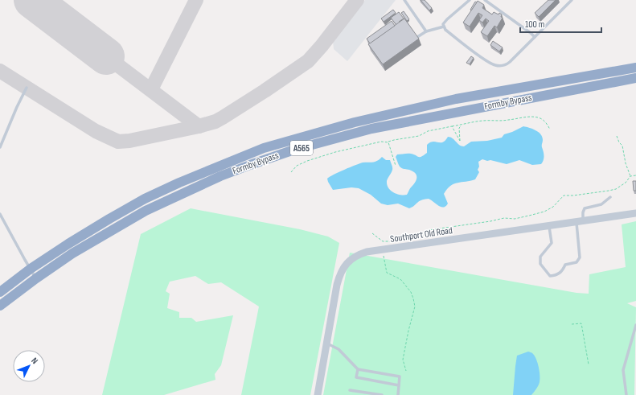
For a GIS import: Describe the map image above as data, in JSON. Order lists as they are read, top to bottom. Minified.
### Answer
{"streets":{"highway":["Formby Bypass","A565"],"street":["Southport Old Road"]},"scale_bar":"100 m","north":"top right"}
